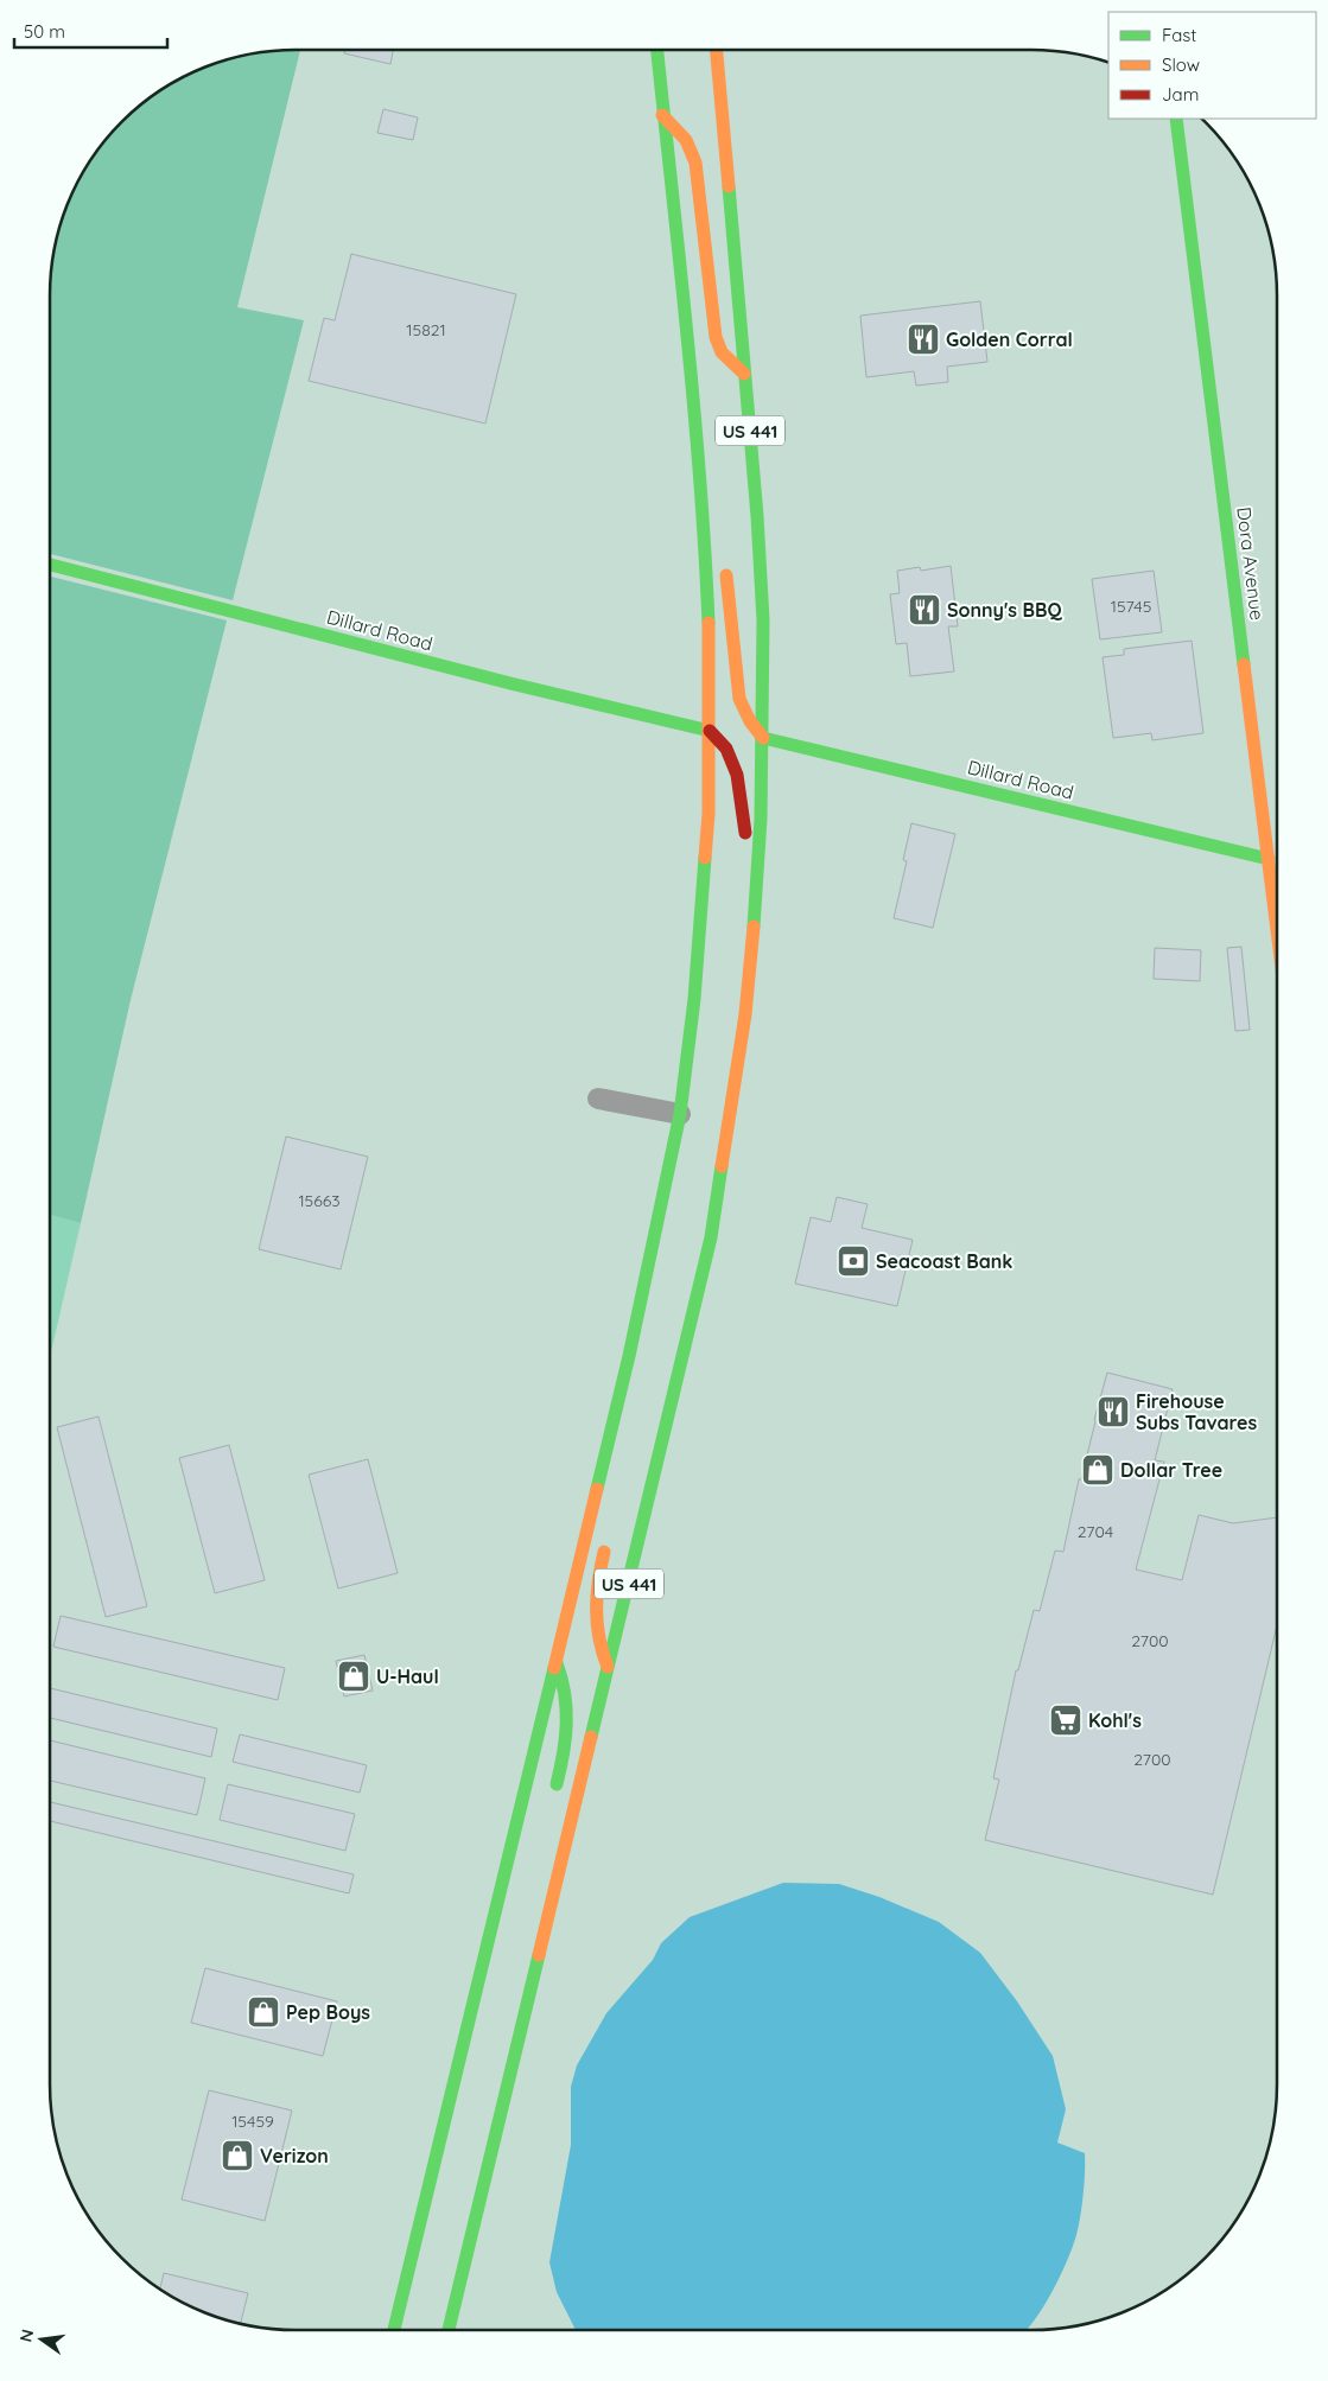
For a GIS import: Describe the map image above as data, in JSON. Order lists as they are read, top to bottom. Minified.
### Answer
{"streets":{"main road":["US 441","Dora Avenue","Dillard Road"]},"crossings":[["US 441","Dillard Road"],["Dora Avenue","Dillard Road"]],"places":{"restaurant":["Golden Corral","Sonny's BBQ","Firehouse Subs Tavares"],"bank":["Seacoast Bank"],"shop":["Dollar Tree","U-Haul","Pep Boys","Verizon"],"supermarket":["Kohl's"]},"house_numbers":["15821","15745","15663","2704","2700","2700","15459"],"legend":["Fast","Slow","Jam"],"scale_bar":"50 m","north":"left"}
